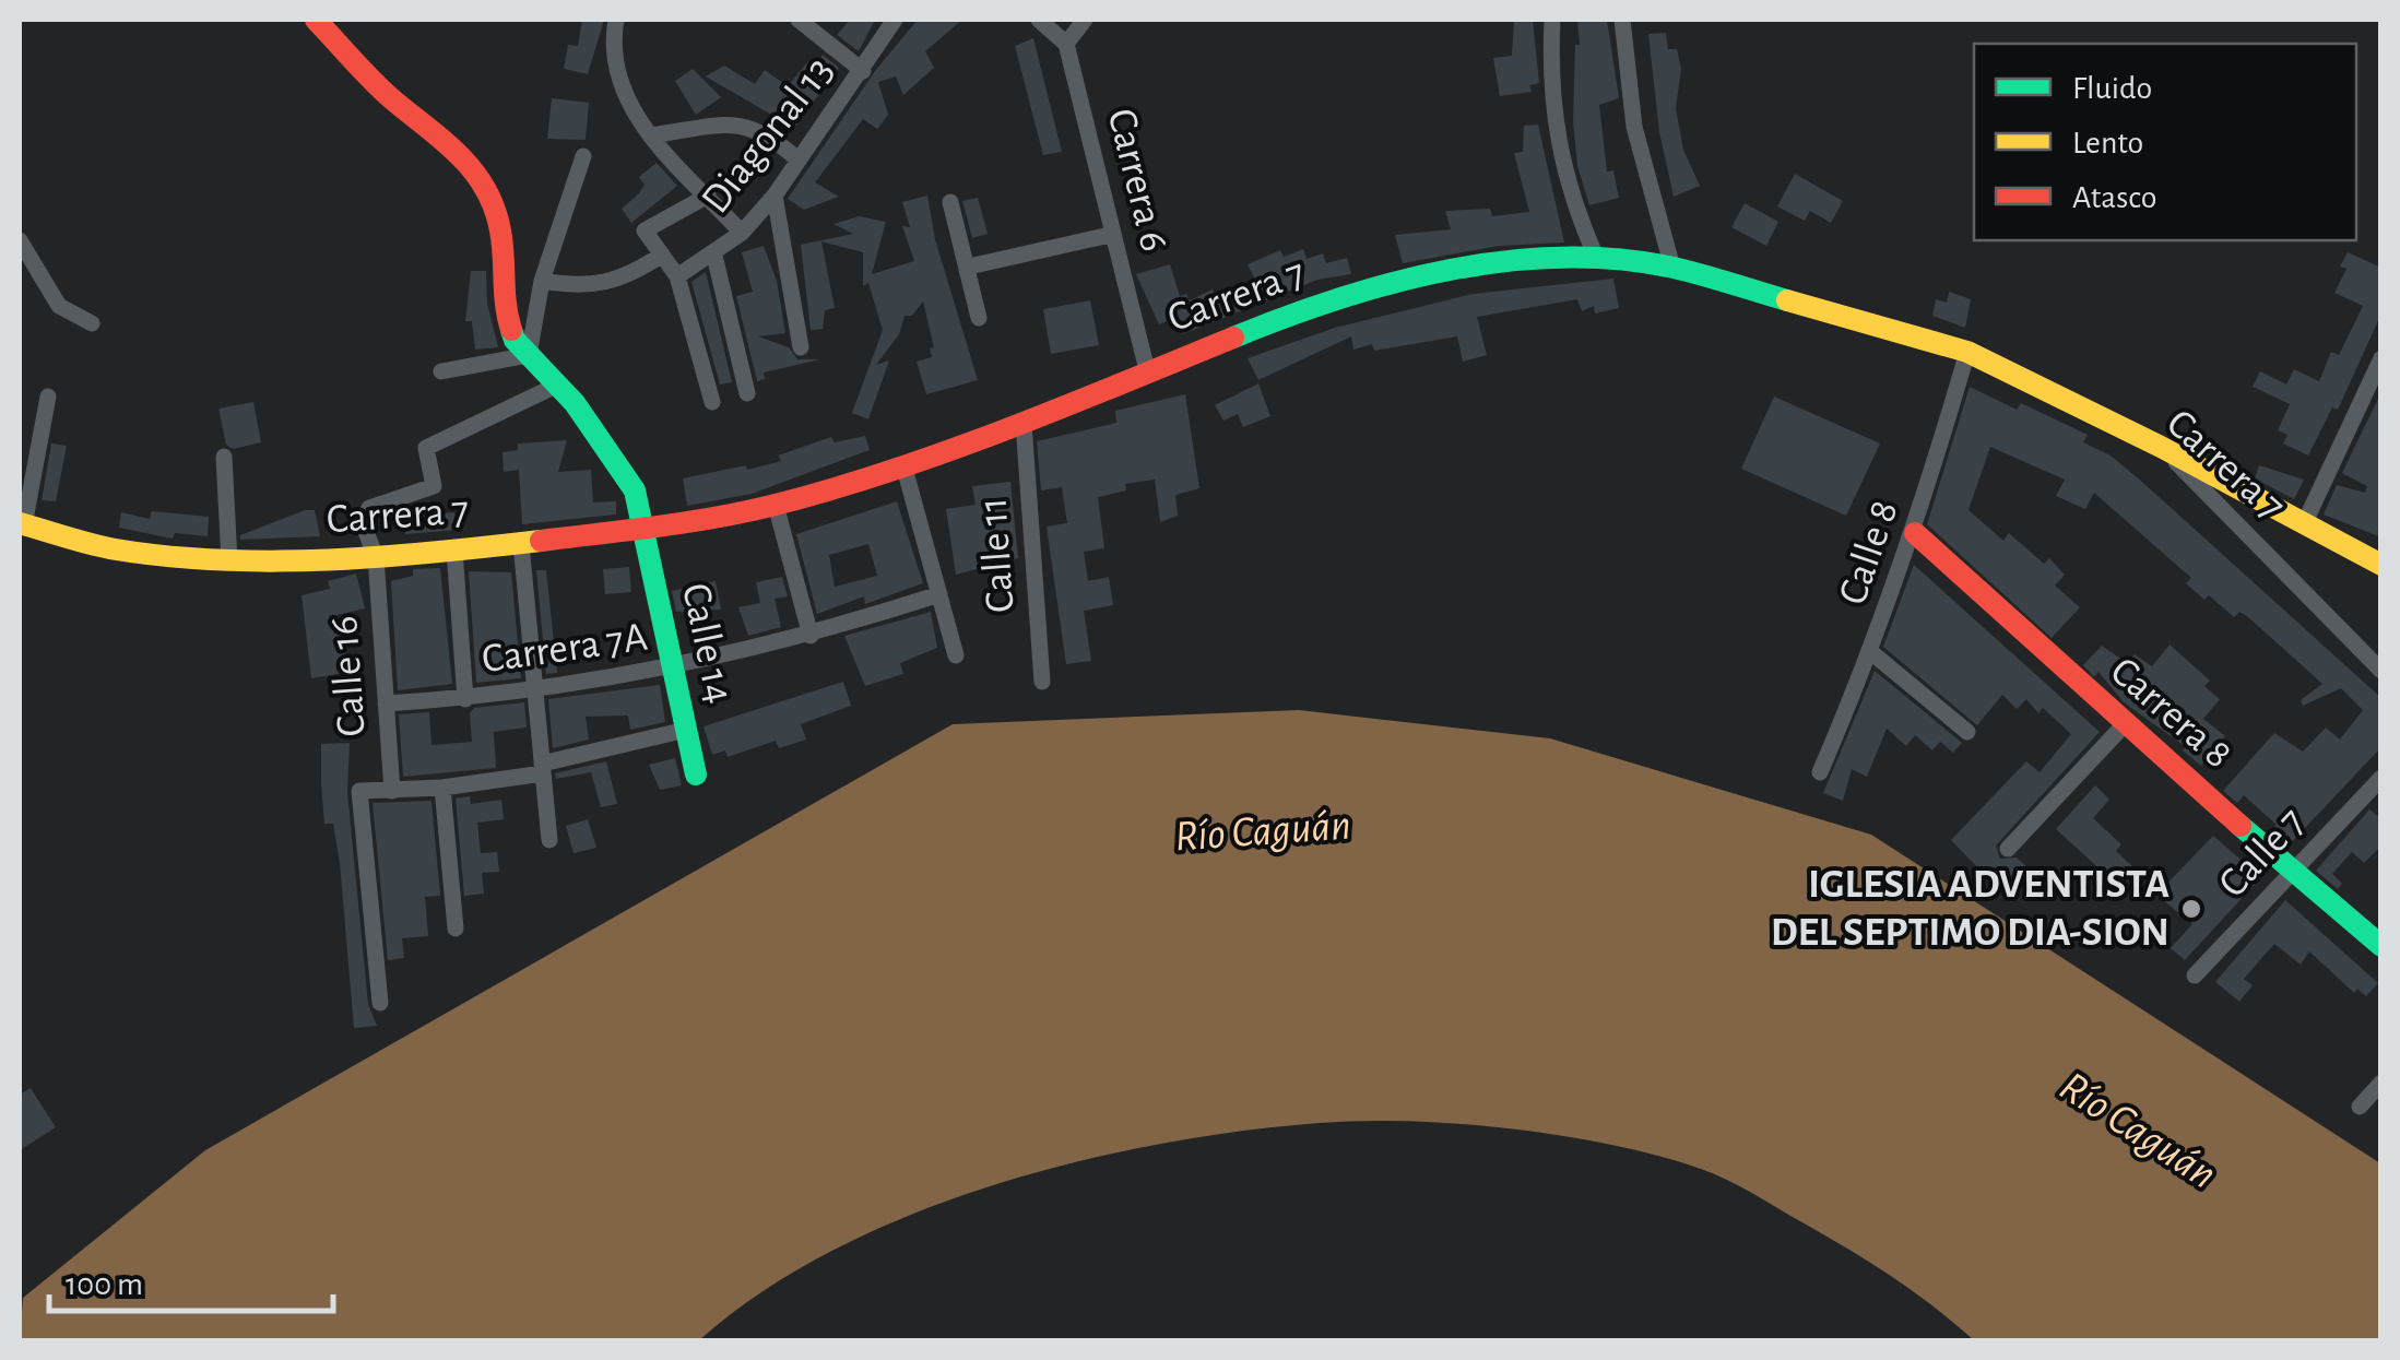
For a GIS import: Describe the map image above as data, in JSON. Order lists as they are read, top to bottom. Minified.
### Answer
{"streets":{"main road":["Carrera 7","Calle 14","Carrera 8"],"street":["Diagonal 13","Carrera 6","Calle 8","Calle 11","Carrera 7A","Calle 16","Calle 7"]},"crossings":[["Carrera 6","Carrera 7"],["Carrera 7","Calle 8"],["Carrera 7","Calle 11"],["Carrera 7","Calle 14"],["Carrera 7","Calle 16"],["Calle 8","Carrera 8"],["Calle 14","Carrera 7A"],["Calle 14","Calle 16"],["Carrera 7A","Calle 16"],["Carrera 8","Calle 7"]],"water":["Río Caguán"],"places":["IGLESIA ADVENTISTA DEL SEPTIMO DIA-SION"],"legend":["Fluido","Lento","Atasco"],"scale_bar":"100 m"}
